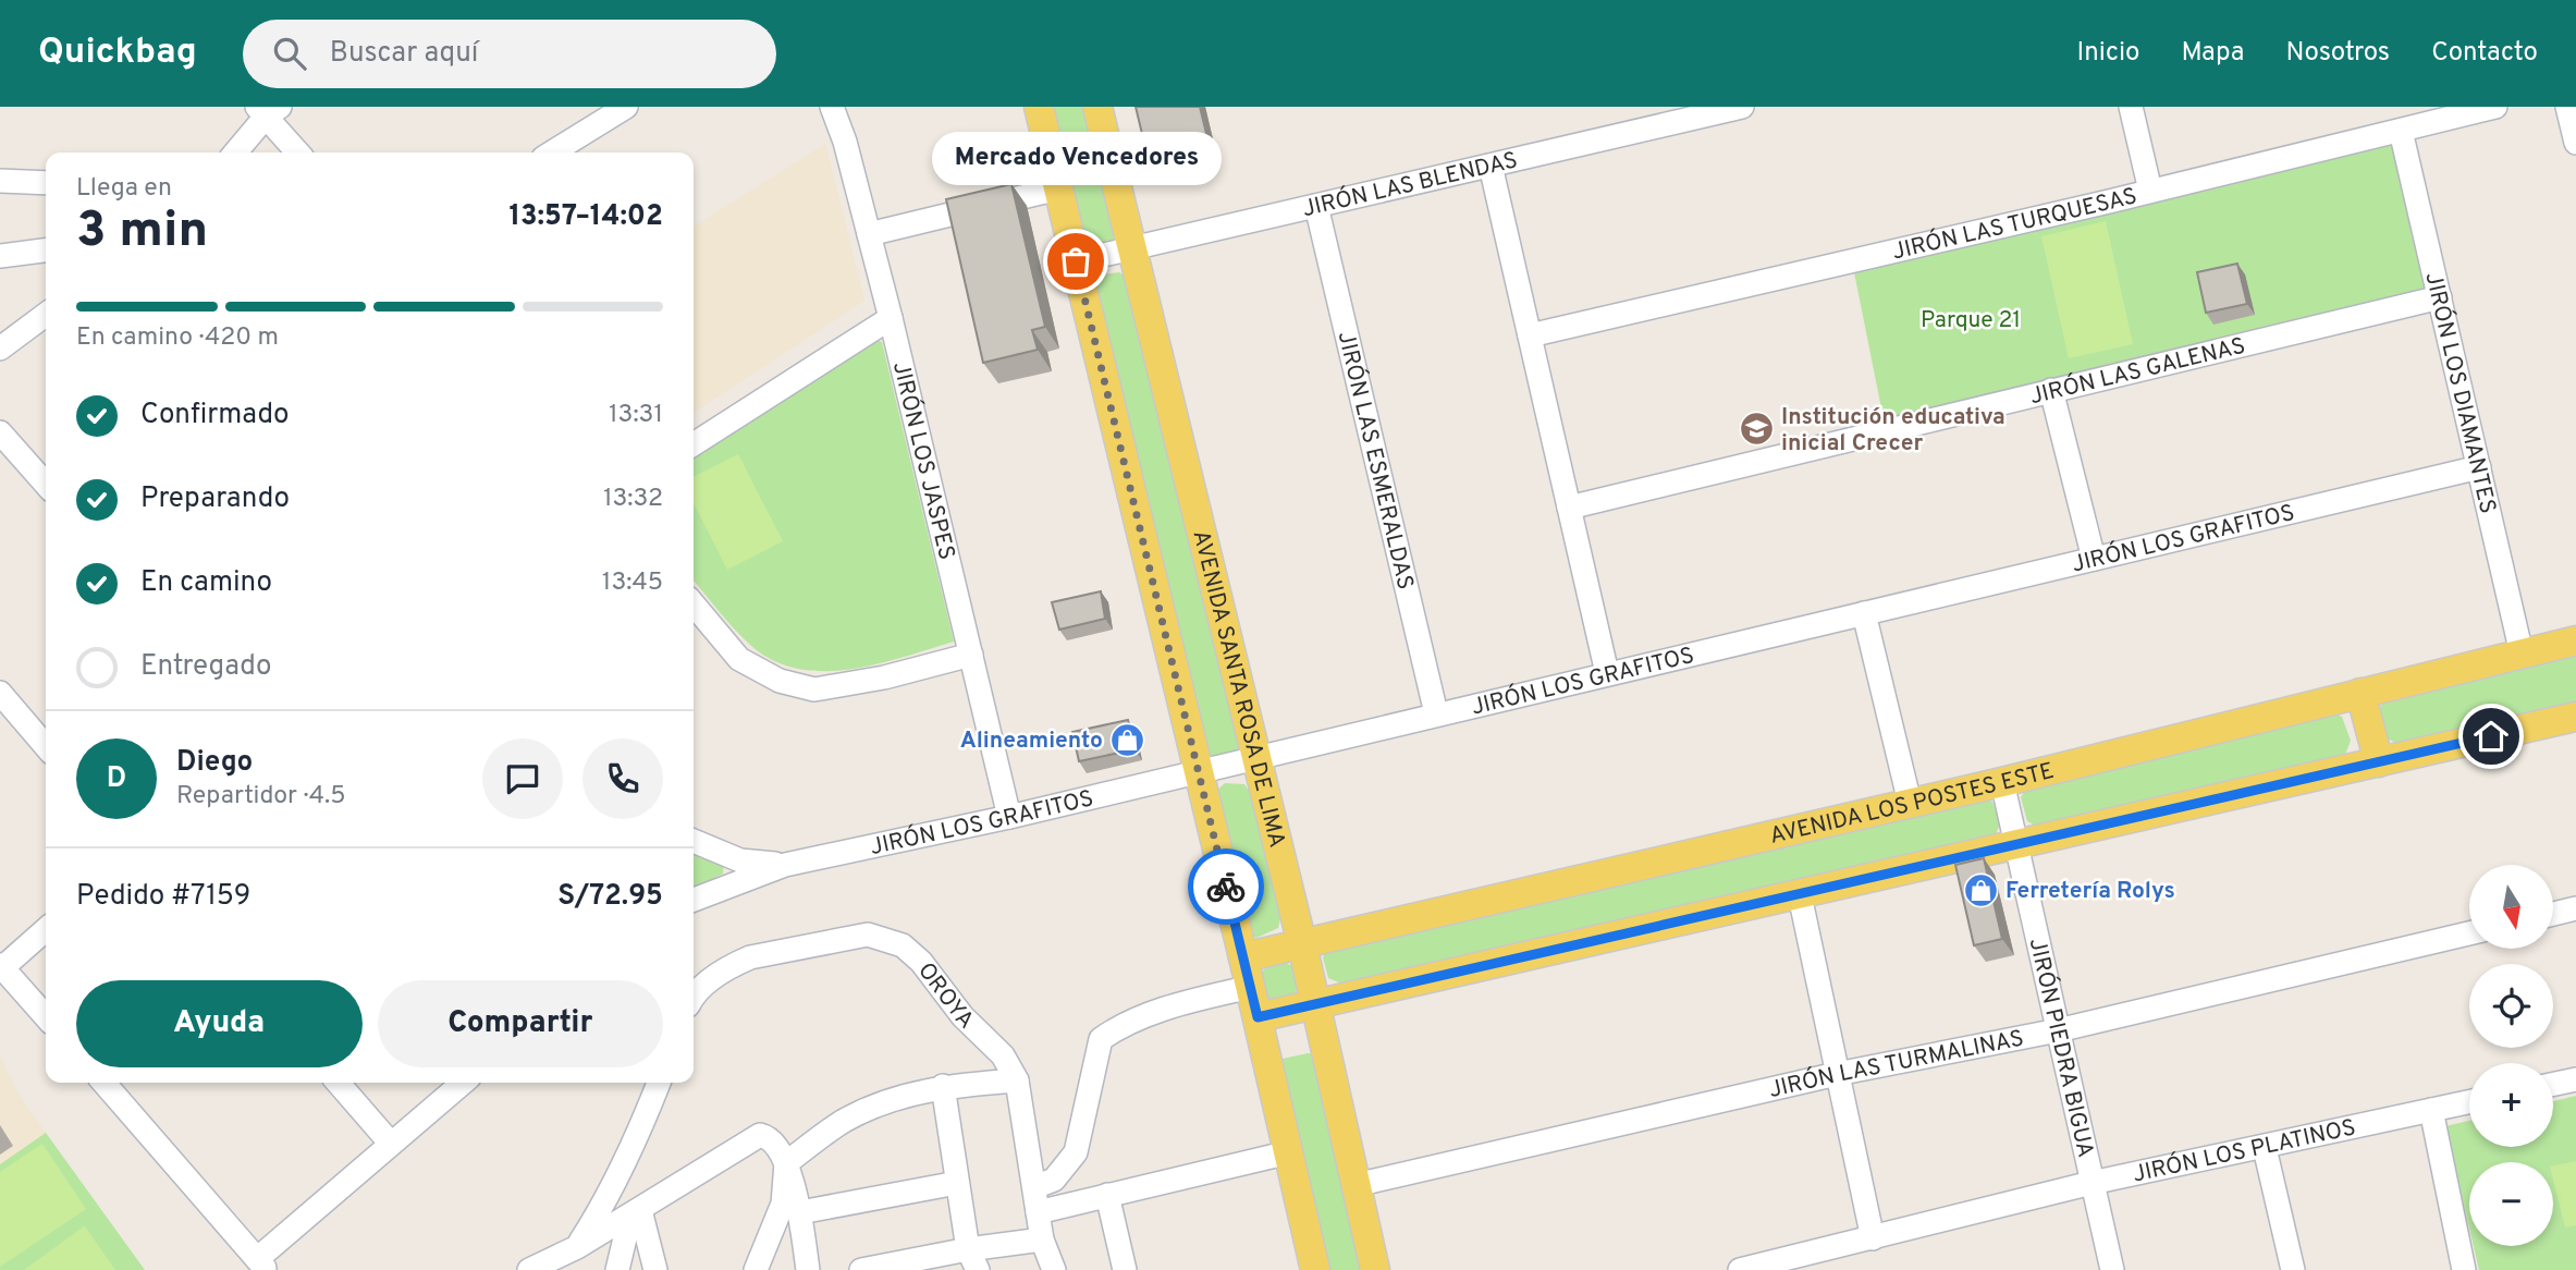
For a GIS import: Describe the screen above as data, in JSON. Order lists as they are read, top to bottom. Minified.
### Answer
{"streets":{"main road":["AVENIDA SANTA ROSA DE LIMA","AVENIDA LOS POSTES ESTE"],"street":["JIRÓN LAS BLENDAS","JIRÓN LAS TURQUESAS","JIRÓN LAS GALENAS","JIRÓN LOS DIAMANTES","JIRÓN LAS ESMERALDAS","JIRÓN LOS JASPES","JIRÓN LOS GRAFITOS","OROYA","JIRÓN PIEDRA BIGUA","JIRÓN LAS TURMALINAS","JIRÓN LOS PLATINOS"]},"crossings":[["JIRÓN LAS BLENDAS","JIRÓN LAS ESMERALDAS"],["JIRÓN LAS BLENDAS","AVENIDA SANTA ROSA DE LIMA"],["JIRÓN LAS TURQUESAS","JIRÓN LOS DIAMANTES"],["JIRÓN LAS GALENAS","JIRÓN LOS DIAMANTES"],["JIRÓN LOS DIAMANTES","JIRÓN LOS GRAFITOS"],["JIRÓN LOS DIAMANTES","AVENIDA LOS POSTES ESTE"],["JIRÓN LAS ESMERALDAS","JIRÓN LOS GRAFITOS"],["JIRÓN LOS JASPES","JIRÓN LOS GRAFITOS"],["JIRÓN LOS GRAFITOS","AVENIDA SANTA ROSA DE LIMA"],["AVENIDA SANTA ROSA DE LIMA","AVENIDA LOS POSTES ESTE"],["AVENIDA SANTA ROSA DE LIMA","JIRÓN LAS TURMALINAS"],["AVENIDA LOS POSTES ESTE","JIRÓN PIEDRA BIGUA"],["JIRÓN PIEDRA BIGUA","JIRÓN LAS TURMALINAS"],["JIRÓN PIEDRA BIGUA","JIRÓN LOS PLATINOS"]],"parks":["Parque 21"],"places":{"other":["Mercado Vencedores"],"school or university":["Institución educativa inicial Crecer"],"shop":["Alineamiento","Ferretería Rolys"]},"north":"bottom","page":{"header":"Quickbag","search":"Buscar aquí","nav":["Inicio","Mapa","Nosotros","Contacto"],"bubble":"Mercado Vencedores","heading":["3 min","Llega en","13:57–14:02"],"panel":["Diego","Repartidor · 4.5","Pedido #7159","S/72.95"],"bar":"En camino · 420 m","list":[["Confirmado","13:31"],["Preparando","13:32"],["En camino","13:45"],"Entregado"],"round":"D","map_buttons":["+","−"],"buttons":["Ayuda","Compartir"]}}
